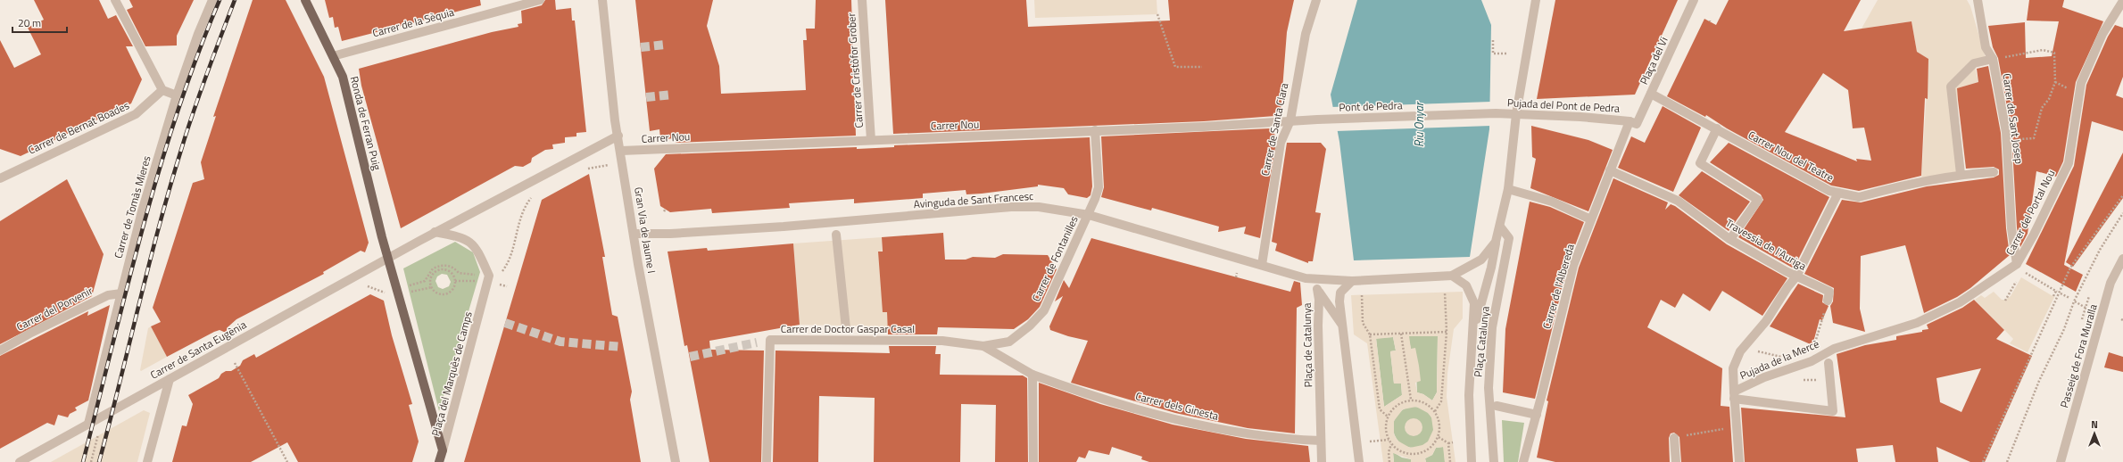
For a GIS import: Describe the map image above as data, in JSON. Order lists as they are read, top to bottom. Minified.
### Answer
{"streets":{"main road":["Ronda de Ferran Puig","Plaça del Marquès de Camps"],"street":["Carrer de la Sèquia","Plaça del Vi","Carrer de Cristòfor Grober","Pujada del Pont de Pedra","Pont de Pedra","Carrer de Sant Josep","Carrer Nou","Carrer de Bernat Boades","Carrer de Santa Clara","Carrer Nou del Teatre","Avinguda de Sant Francesc","Carrer de Tomàs Mieres","Carrer del Portal Nou","Gran Via de Jaume I","Travessia de l'Auriga","Carrer de Fontanilles","Carrer de l'Albereda","Carrer del Porvenir","Carrer de Doctor Gaspar Casal","Plaça Catalunya","Plaça de Catalunya","Carrer de Santa Eugènia","Passeig de Fora Muralla","Pujada de la Mercè","Carrer dels Ginesta"]},"crossings":[["Carrer de la Sèquia","Ronda de Ferran Puig"],["Plaça del Vi","Pujada del Pont de Pedra"],["Plaça del Vi","Carrer Nou del Teatre"],["Plaça del Vi","Carrer de l'Albereda"],["Carrer de Cristòfor Grober","Carrer Nou"],["Pujada del Pont de Pedra","Pont de Pedra"],["Pujada del Pont de Pedra","Carrer de l'Albereda"],["Pont de Pedra","Carrer Nou"],["Pont de Pedra","Carrer de Santa Clara"],["Carrer de Sant Josep","Carrer del Portal Nou"],["Ronda de Ferran Puig","Carrer de Santa Eugènia"],["Ronda de Ferran Puig","Plaça del Marquès de Camps"],["Carrer Nou","Carrer de Santa Clara"],["Carrer Nou","Gran Via de Jaume I"],["Carrer Nou","Carrer de Fontanilles"],["Carrer de Santa Clara","Avinguda de Sant Francesc"],["Carrer Nou del Teatre","Pujada de la Mercè"],["Avinguda de Sant Francesc","Gran Via de Jaume I"],["Avinguda de Sant Francesc","Carrer de Fontanilles"],["Avinguda de Sant Francesc","Plaça de Catalunya"],["Carrer de Tomàs Mieres","Carrer del Porvenir"],["Carrer de Tomàs Mieres","Carrer de Santa Eugènia"],["Carrer del Portal Nou","Pujada de la Mercè"],["Travessia de l'Auriga","Carrer de l'Albereda"],["Travessia de l'Auriga","Pujada de la Mercè"],["Carrer de Fontanilles","Carrer de Doctor Gaspar Casal"],["Plaça de Catalunya","Carrer dels Ginesta"],["Carrer de Santa Eugènia","Plaça del Marquès de Camps"]],"water":["Riu Onyar"],"scale_bar":"20 m","north":"top"}
